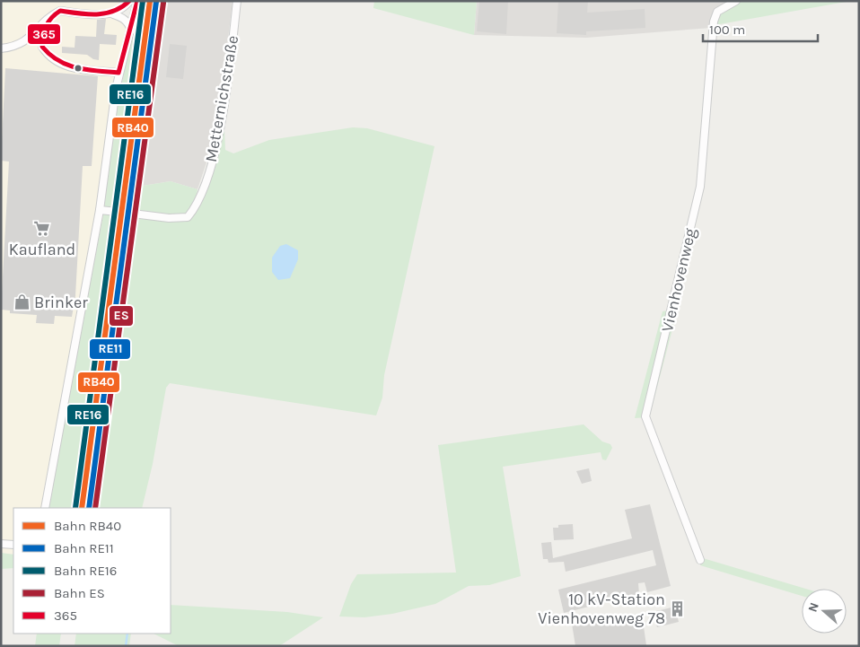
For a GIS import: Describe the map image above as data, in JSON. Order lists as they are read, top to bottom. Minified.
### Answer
{"streets":{"street":["Metternichstraße","Vienhovenweg"]},"places":{"supermarket":["Kaufland"],"shop":["Brinker"],"building":["10 kV-Station Vienhovenweg 78"]},"lines":["rail line RB40","rail line RE16","transit line 365","rail line RE11","rail line ES"],"legend":["Bahn RB40","Bahn RE11","Bahn RE16","Bahn ES","365"],"scale_bar":"100 m","north":"left"}
